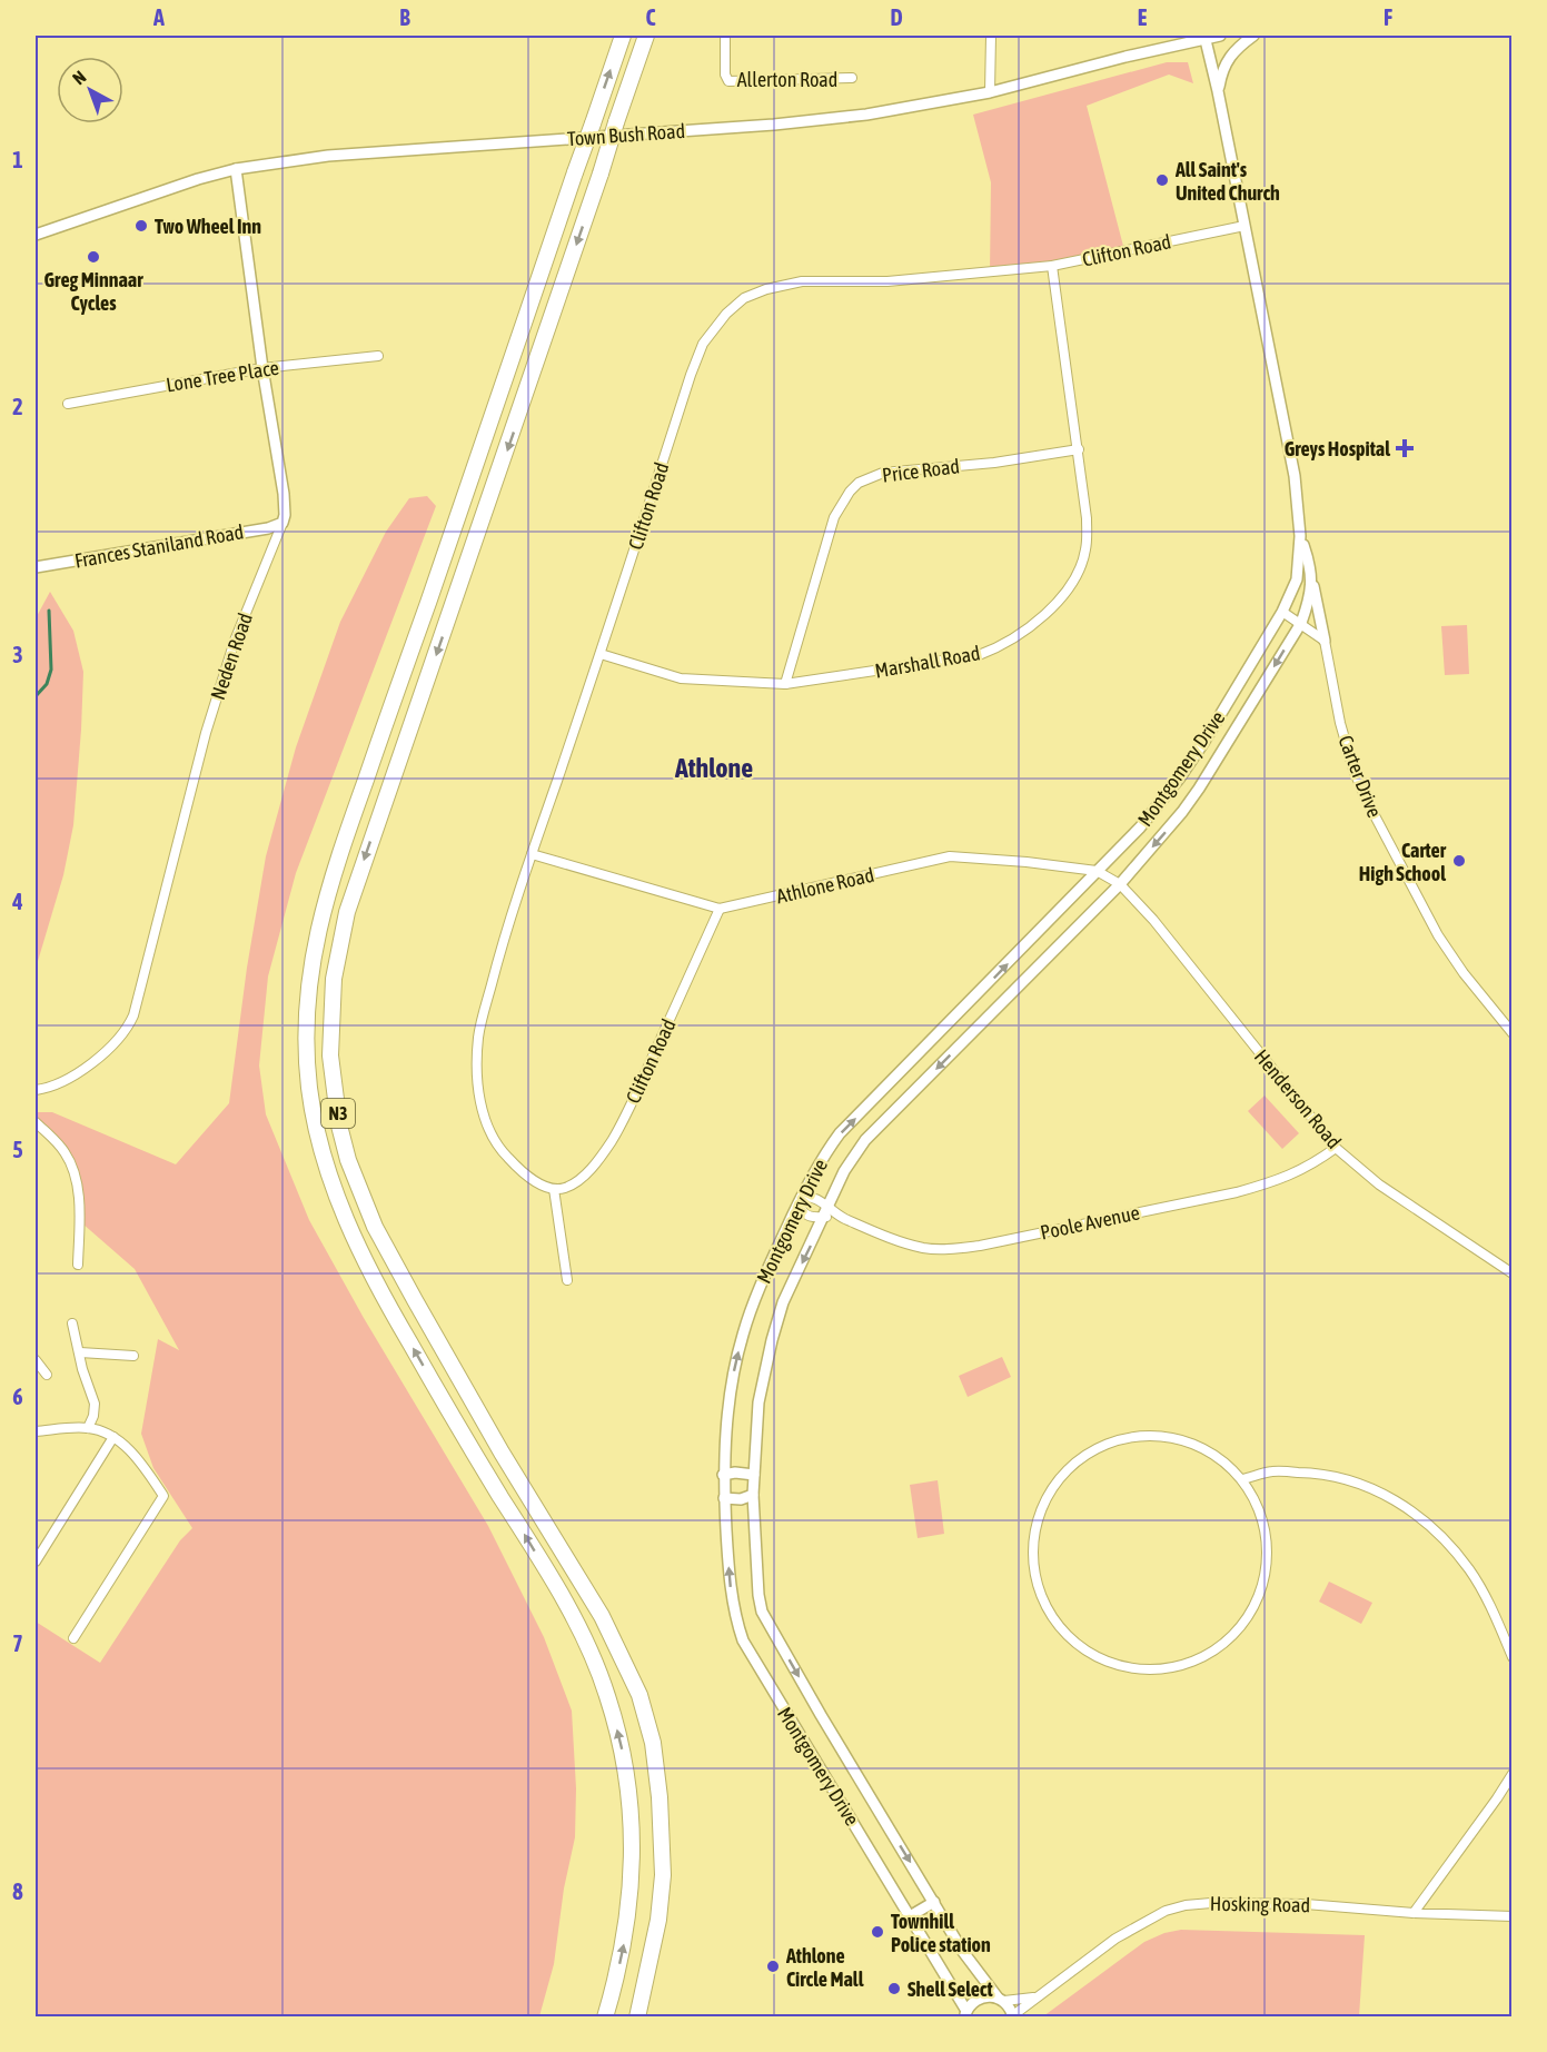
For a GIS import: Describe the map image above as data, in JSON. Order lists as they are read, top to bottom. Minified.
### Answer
{"streets":{"highway":["N3"],"street":["Allerton Road","Town Bush Road","Clifton Road","Lone Tree Place","Price Road","Frances Staniland Road","Neden Road","Marshall Road","Montgomery Drive","Carter Drive","Athlone Road","Henderson Road","Poole Avenue","Hosking Road"]},"crossings":[["Town Bush Road","Neden Road"],["Town Bush Road","Montgomery Drive"],["Clifton Road","Marshall Road"],["Clifton Road","Montgomery Drive"],["Clifton Road","Athlone Road"],["Lone Tree Place","Neden Road"],["Price Road","Marshall Road"],["Frances Staniland Road","Neden Road"],["Montgomery Drive","Athlone Road"],["Montgomery Drive","Henderson Road"],["Montgomery Drive","Poole Avenue"],["Montgomery Drive","Hosking Road"],["Athlone Road","Henderson Road"],["Henderson Road","Poole Avenue"]],"districts":["Athlone"],"places":{"other":["All Saint's United Church","Two Wheel Inn","Greg Minnaar Cycles","Carter High School","Townhill Police station","Athlone Circle Mall","Shell Select"],"health":["Greys Hospital"]},"north":"top left","grid":{"columns":["A","B","C","D","E","F"],"rows":["1","2","3","4","5","6","7","8"]}}
